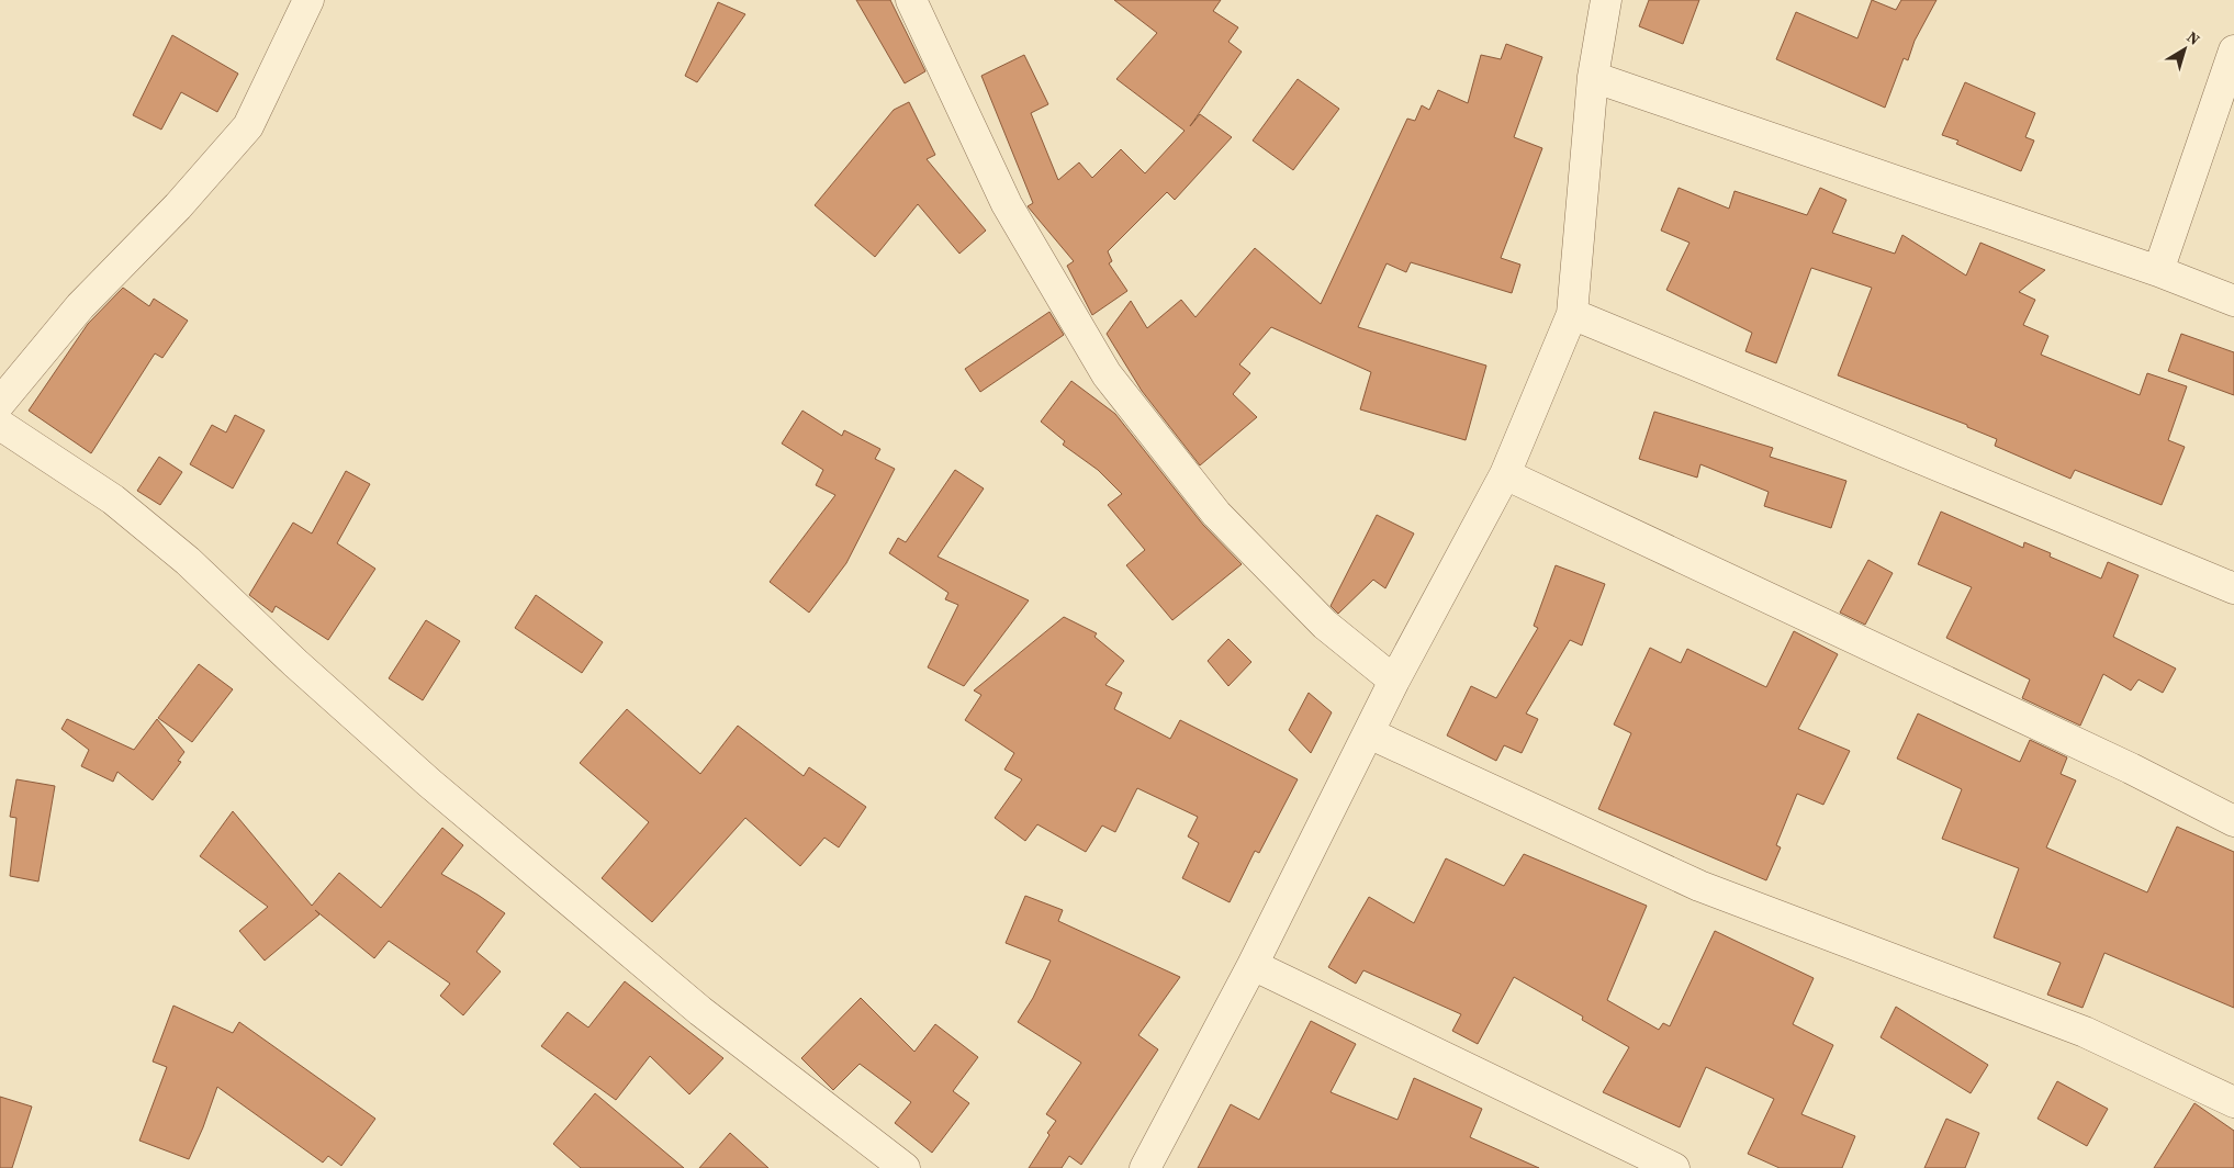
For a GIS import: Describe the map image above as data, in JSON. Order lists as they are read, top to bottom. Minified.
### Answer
{"north":"top right"}
